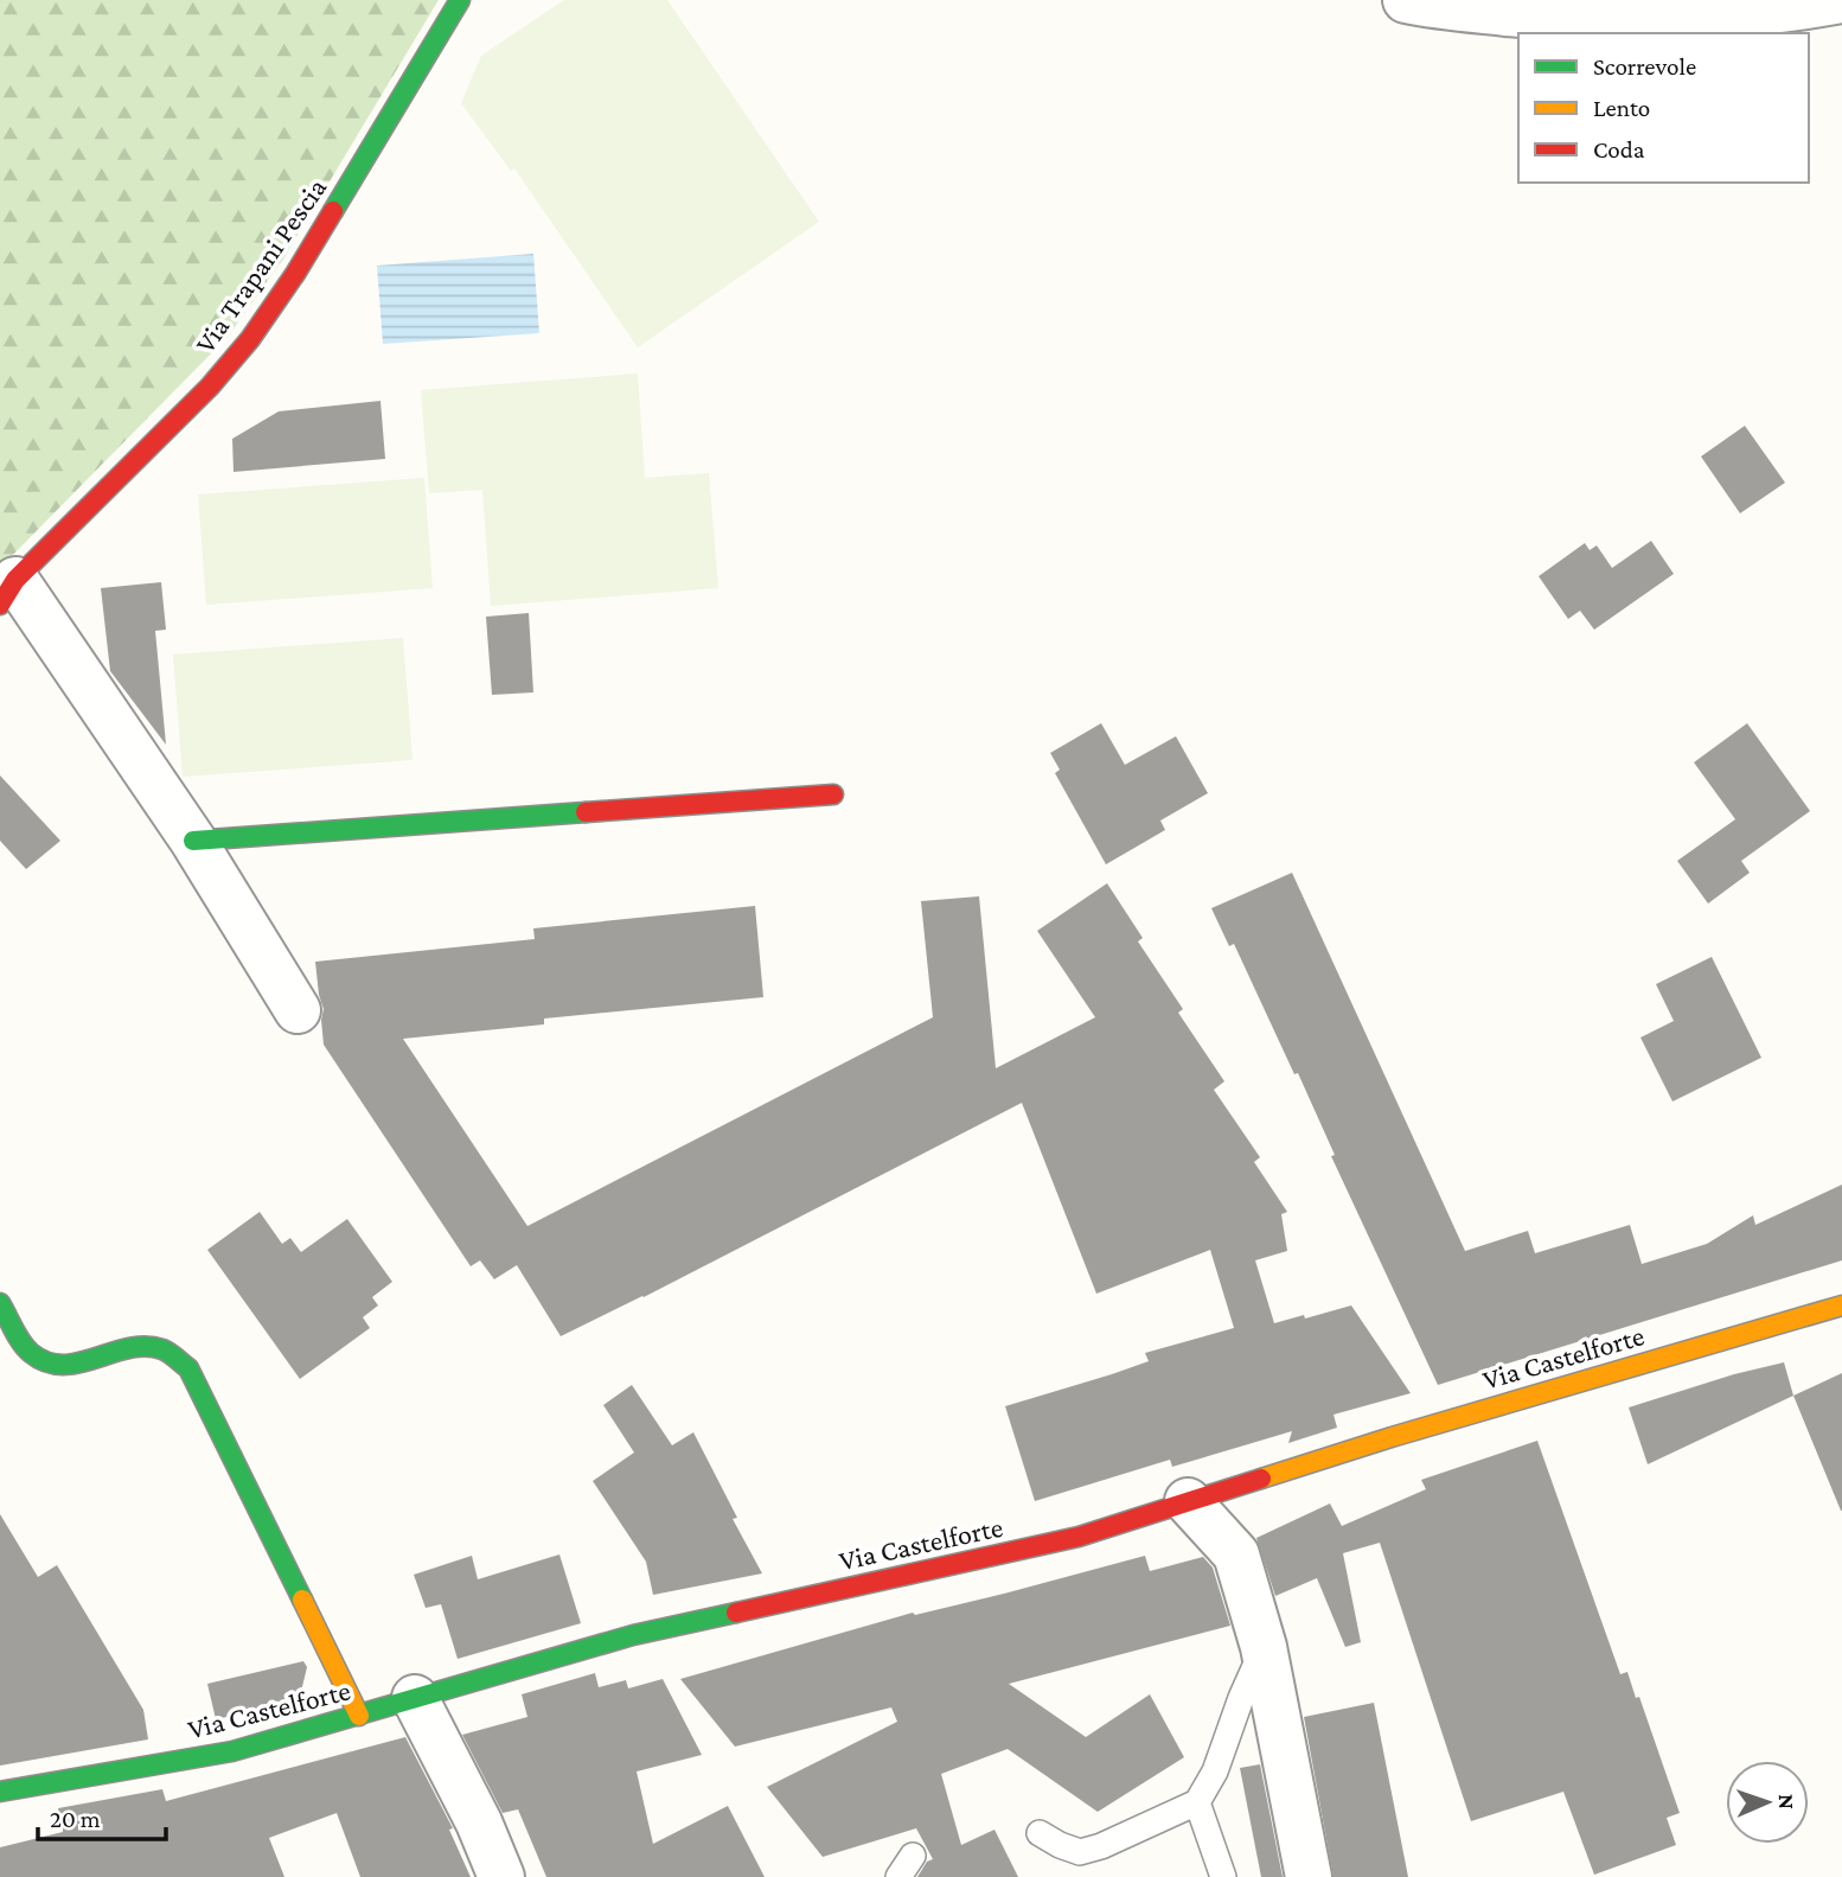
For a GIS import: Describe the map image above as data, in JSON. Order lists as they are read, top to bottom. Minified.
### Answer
{"streets":{"street":["Via Trapani Pescia","Via Castelforte"]},"legend":["Scorrevole","Lento","Coda"],"scale_bar":"20 m","north":"right"}
